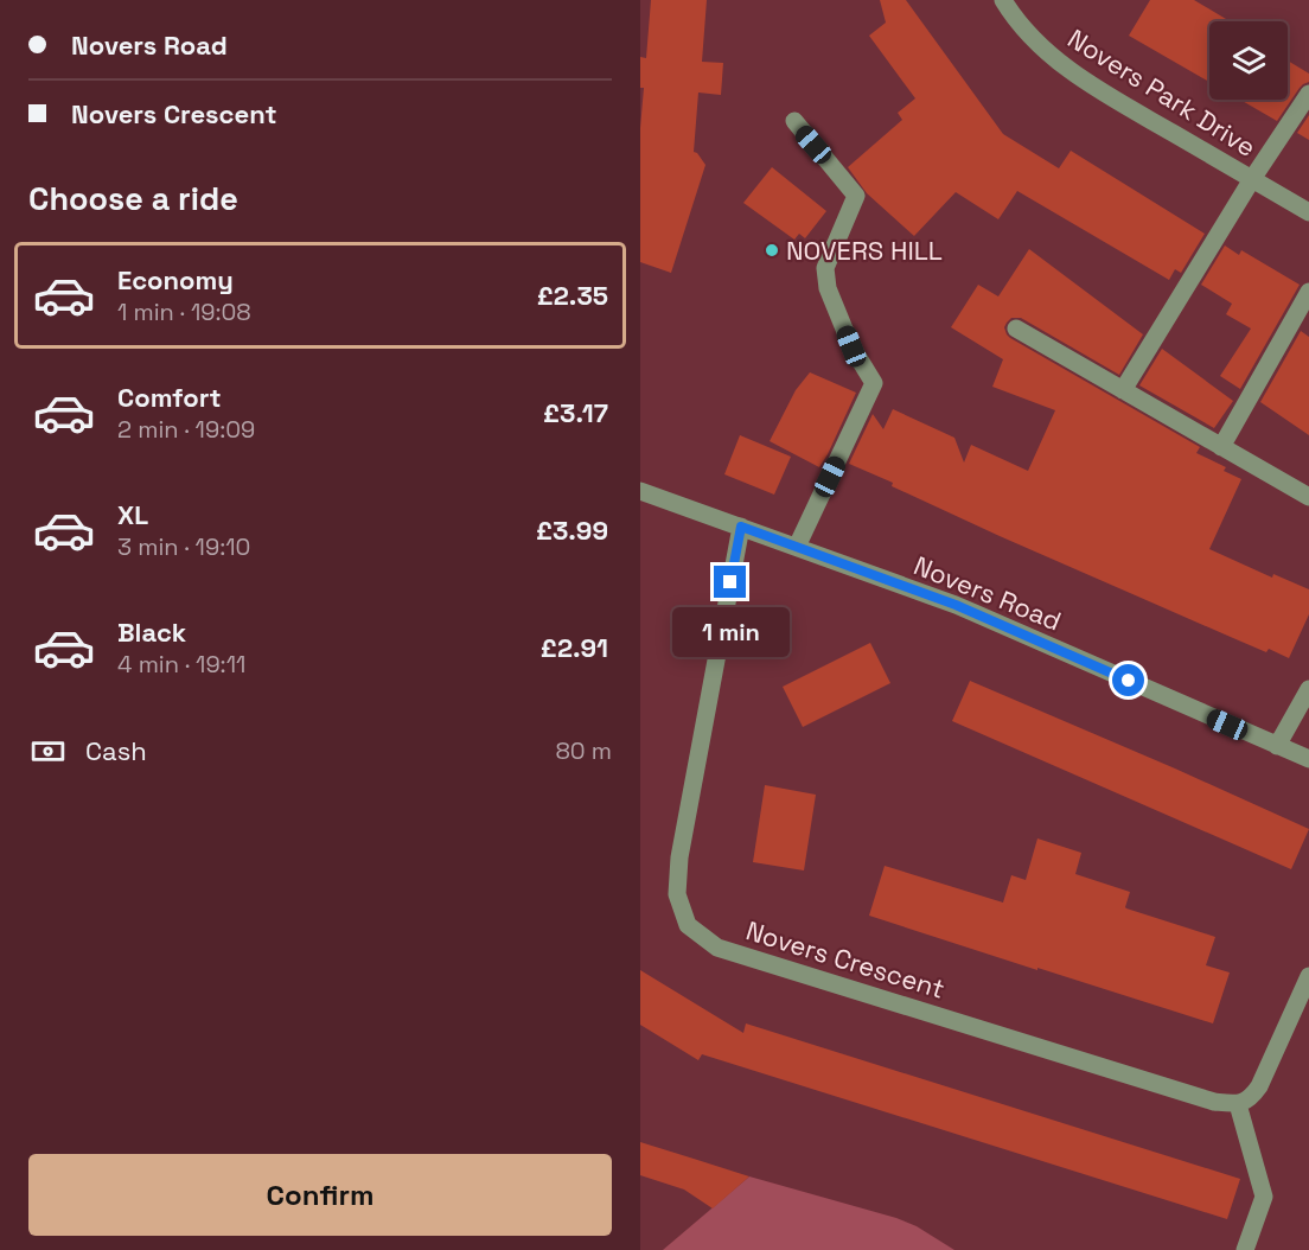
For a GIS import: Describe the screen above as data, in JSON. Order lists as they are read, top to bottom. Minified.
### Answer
{"streets":{"street":["Novers Park Drive","Novers Road","Novers Crescent"]},"crossings":[["Novers Road","Novers Crescent"]],"places":["NOVERS HILL"],"page":{"banner":["Novers Road","Novers Crescent"],"heading":"Choose a ride","list":[{"name":"Economy","note":"1 min · 19:08","value":"£2.35"},{"name":"Comfort","note":"2 min · 19:09","value":"£3.17"},{"name":"XL","note":"3 min · 19:10","value":"£3.99"},{"name":"Black","note":"4 min · 19:11","value":"£2.91"}],"bubble":"1 min","pay":["Cash","80 m"],"buttons":"Confirm"}}
